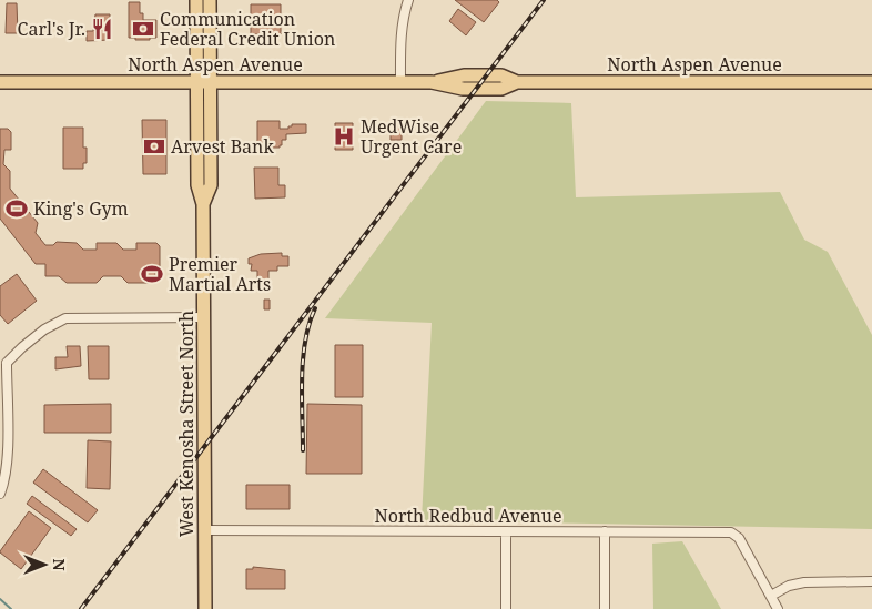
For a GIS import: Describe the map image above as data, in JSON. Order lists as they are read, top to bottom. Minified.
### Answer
{"streets":{"main road":["North Aspen Avenue","West Kenosha Street North"],"street":["North Redbud Avenue"]},"crossings":[["North Aspen Avenue","West Kenosha Street North"],["West Kenosha Street North","North Redbud Avenue"]],"places":{"restaurant":["Carl's Jr."],"bank":["Communication Federal Credit Union","Arvest Bank"],"hospital":["MedWise Urgent Care"],"sports":["King's Gym","Premier Martial Arts"]},"north":"right"}
